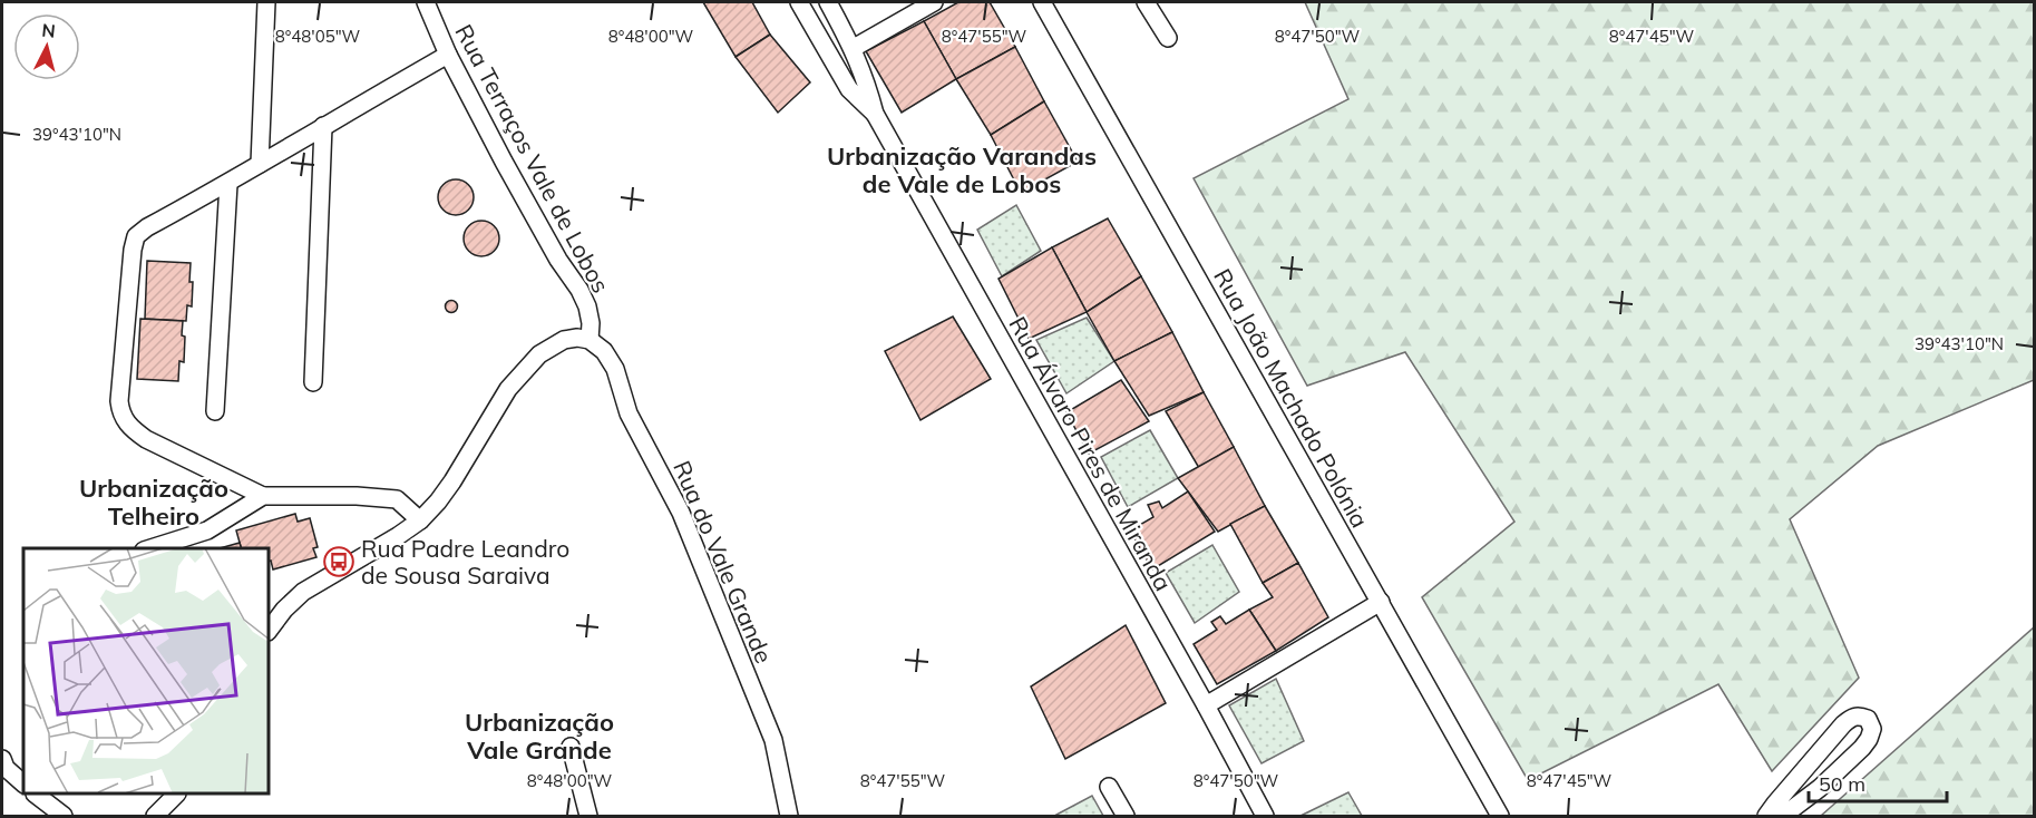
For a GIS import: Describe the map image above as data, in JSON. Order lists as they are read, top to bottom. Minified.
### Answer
{"streets":{"street":["Rua Terraços Vale de Lobos","Rua João Machado Polónia","Rua Álvaro Pires de Miranda","Rua do Vale Grande"]},"crossings":[["Rua Terraços Vale de Lobos","Rua do Vale Grande"]],"districts":["Urbanização Varandas de Vale de Lobos","Urbanização Telheiro","Urbanização Vale Grande"],"places":{"bus stop":["Rua Padre Leandro de Sousa Saraiva"]},"scale_bar":"50 m","north":"top","coordinates":["8°48'05\"W","8°48'00\"W","8°47'55\"W","8°47'50\"W","8°47'45\"W","39°43'10\"N"]}
